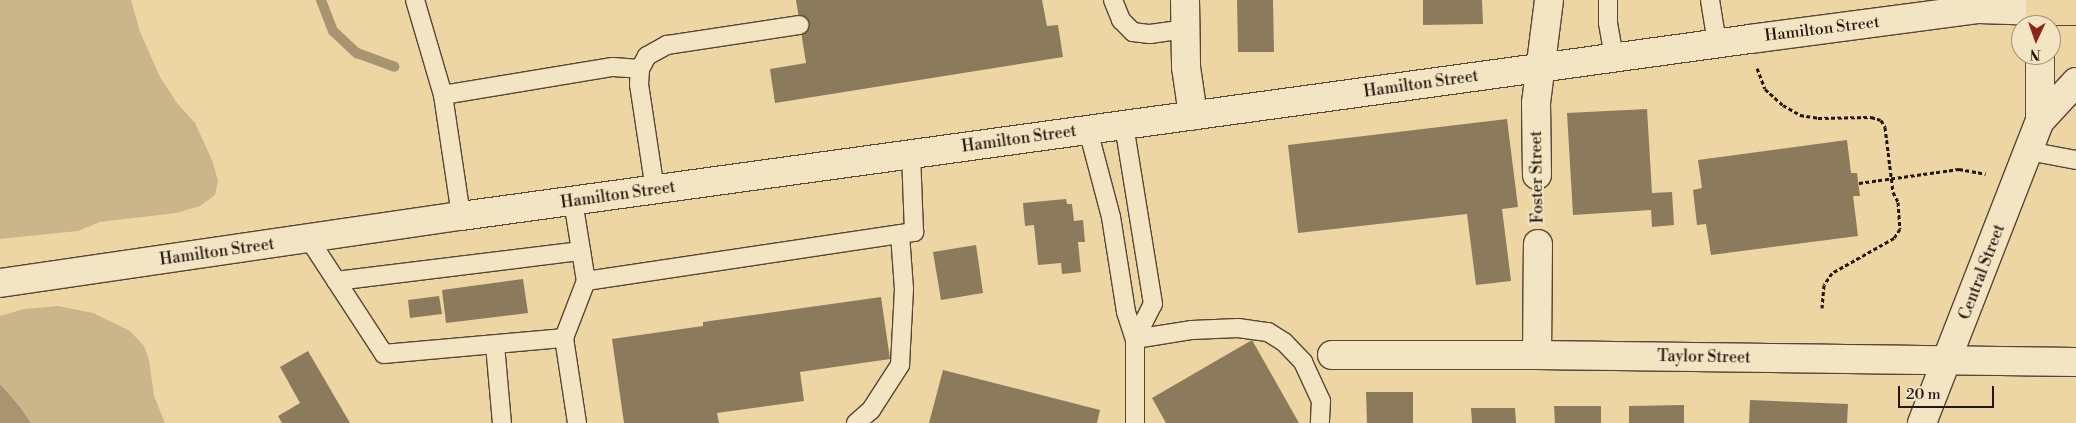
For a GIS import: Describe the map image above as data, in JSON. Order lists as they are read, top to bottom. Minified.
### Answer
{"streets":{"main road":["Hamilton Street","Foster Street","Central Street","Taylor Street"]},"crossings":[["Hamilton Street","Foster Street"],["Foster Street","Taylor Street"],["Central Street","Taylor Street"]],"scale_bar":"20 m","north":"bottom"}
